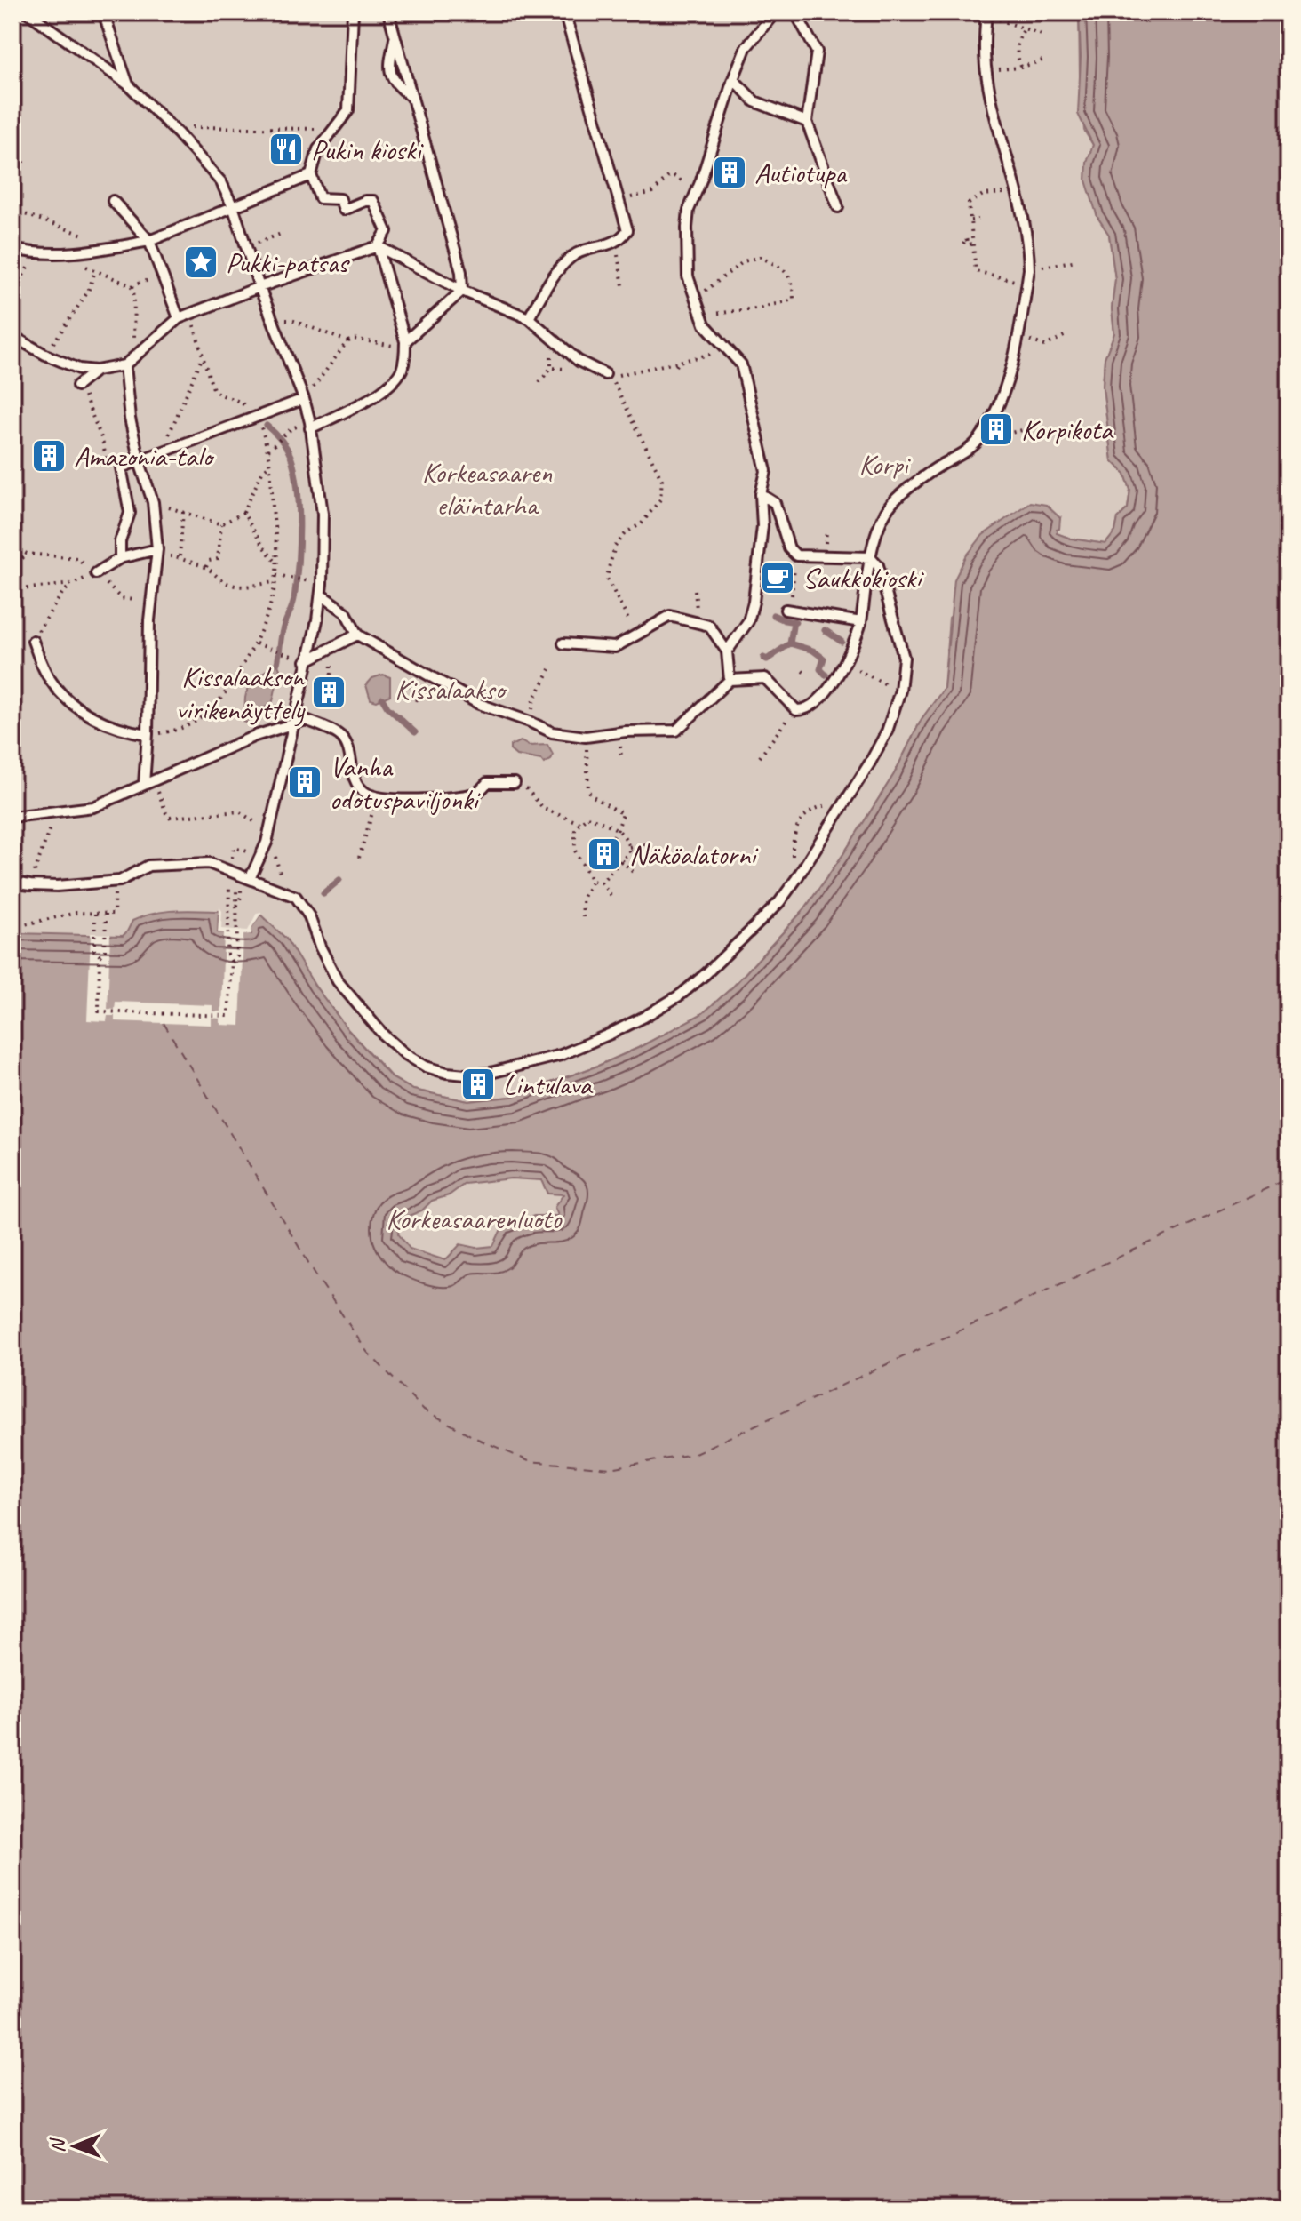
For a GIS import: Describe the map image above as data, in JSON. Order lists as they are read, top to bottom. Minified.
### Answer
{"parks":["Korpi","Korkeasaaren eläintarha","Kissalaakso","Korkeasaarenluoto"],"places":{"restaurant":["Pukin kioski"],"building":["Autiotupa","Korpikota","Amazonia-talo","Kissalaakson virikenäyttely","Vanha odotuspaviljonki","Näköalatorni","Lintulava"],"place":["Pukki-patsas"],"cafe":["Saukkokioski"]},"north":"left"}
